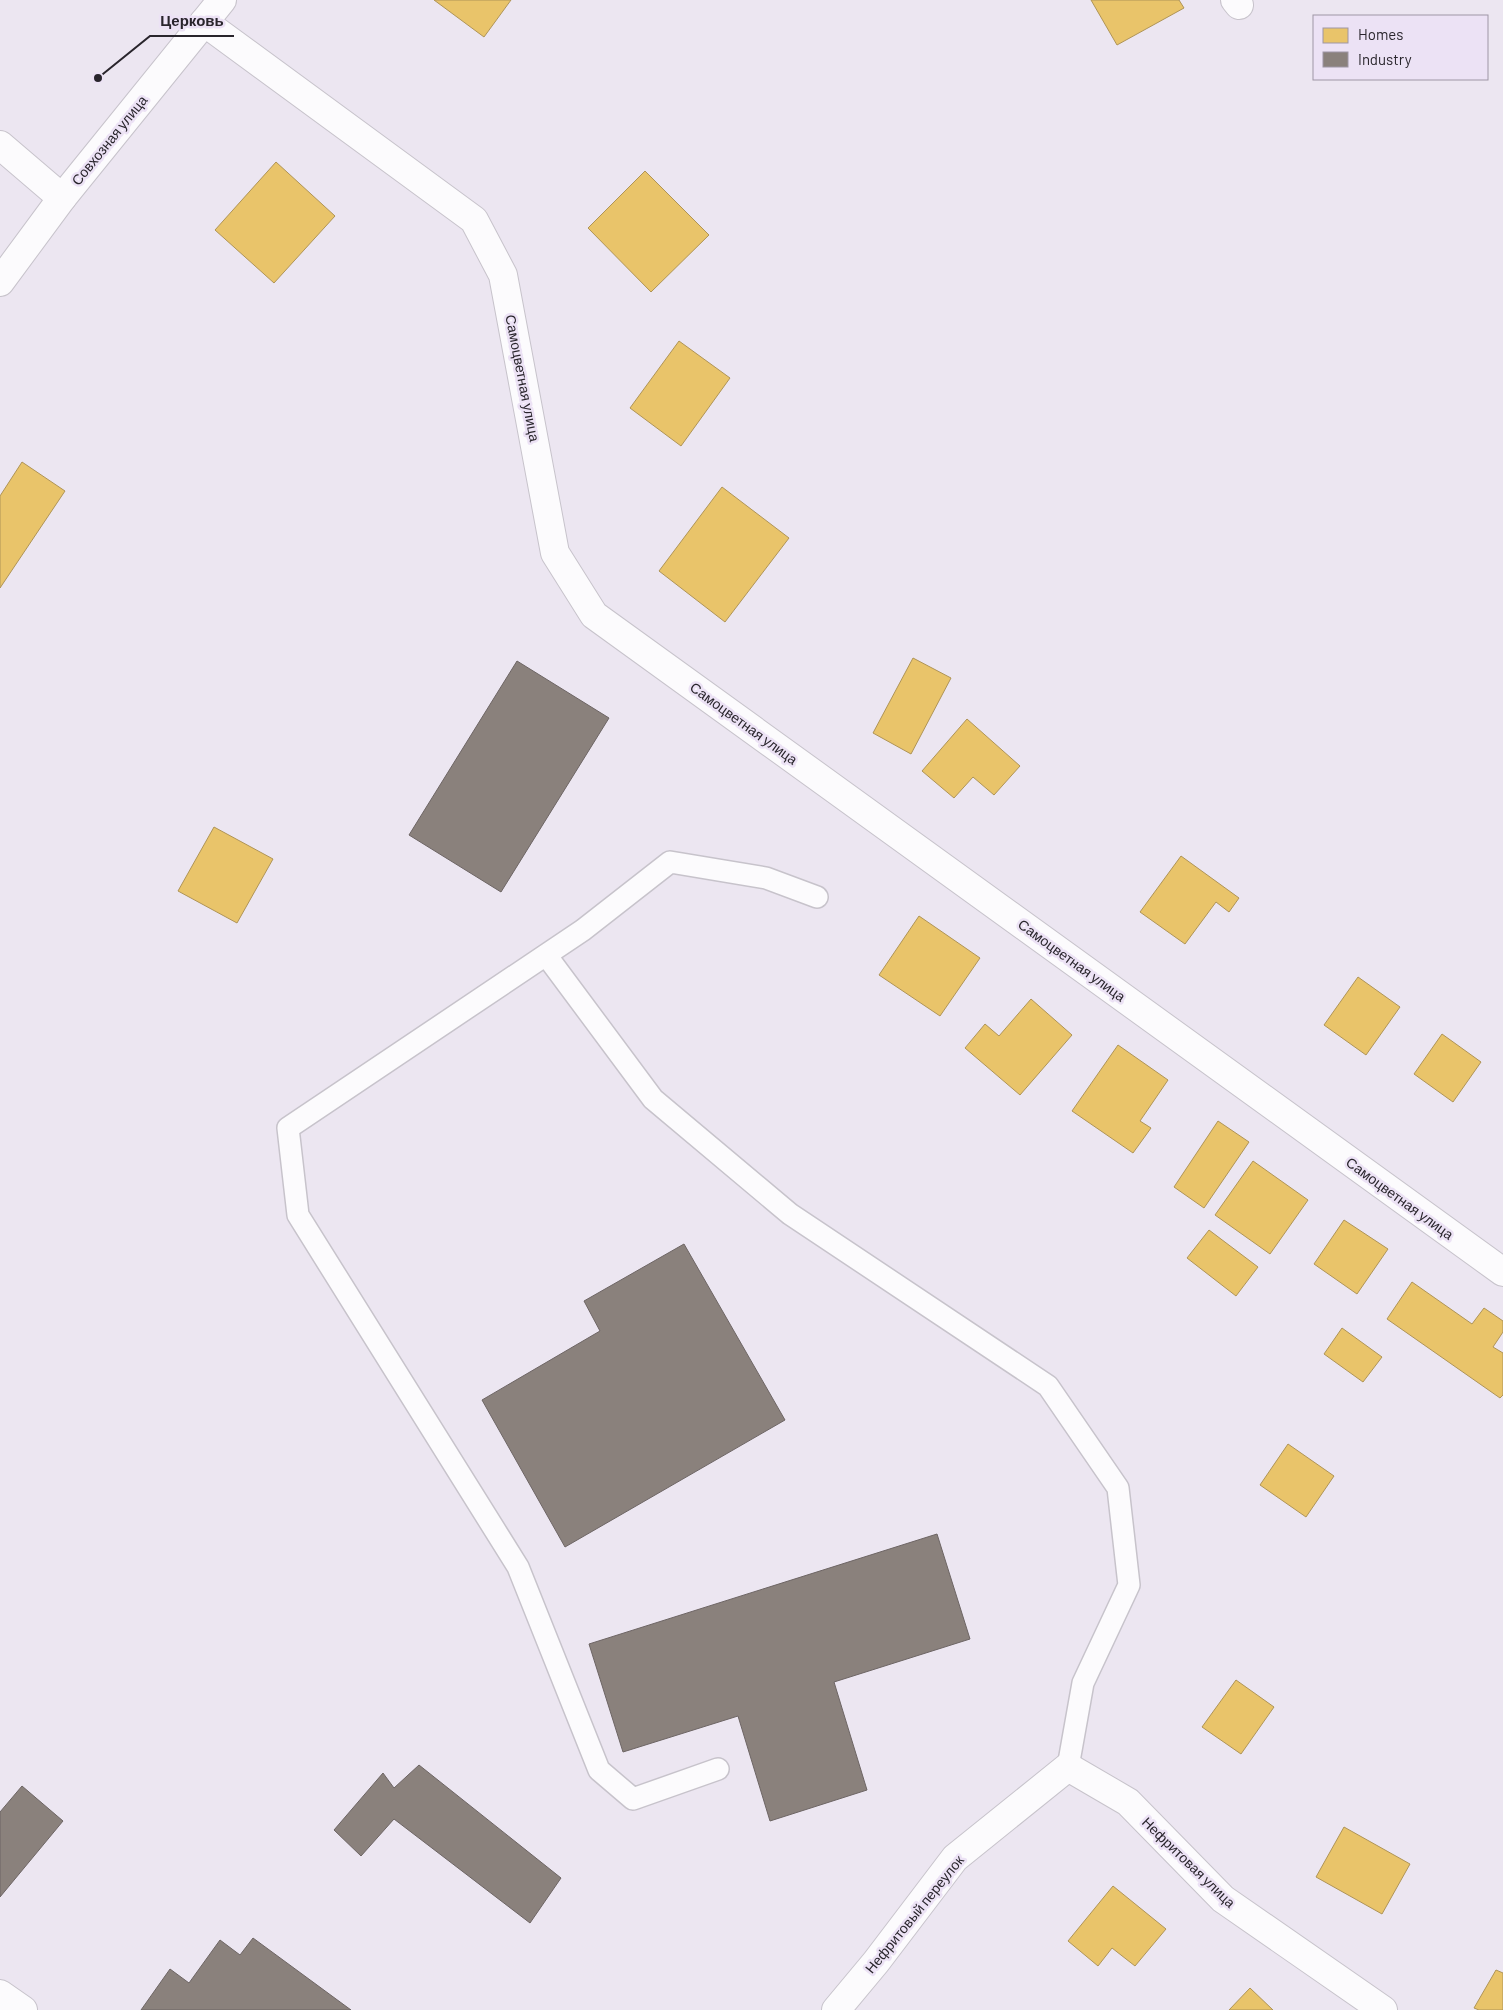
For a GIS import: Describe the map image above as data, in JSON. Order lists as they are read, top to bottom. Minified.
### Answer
{"streets":{"street":["Совхозная улица","Самоцветная улица","Нефритовая улица","Нефритовый переулок"]},"crossings":[["Совхозная улица","Самоцветная улица"],["Нефритовая улица","Нефритовый переулок"]],"places":["Церковь"],"legend":["Homes","Industry"]}
